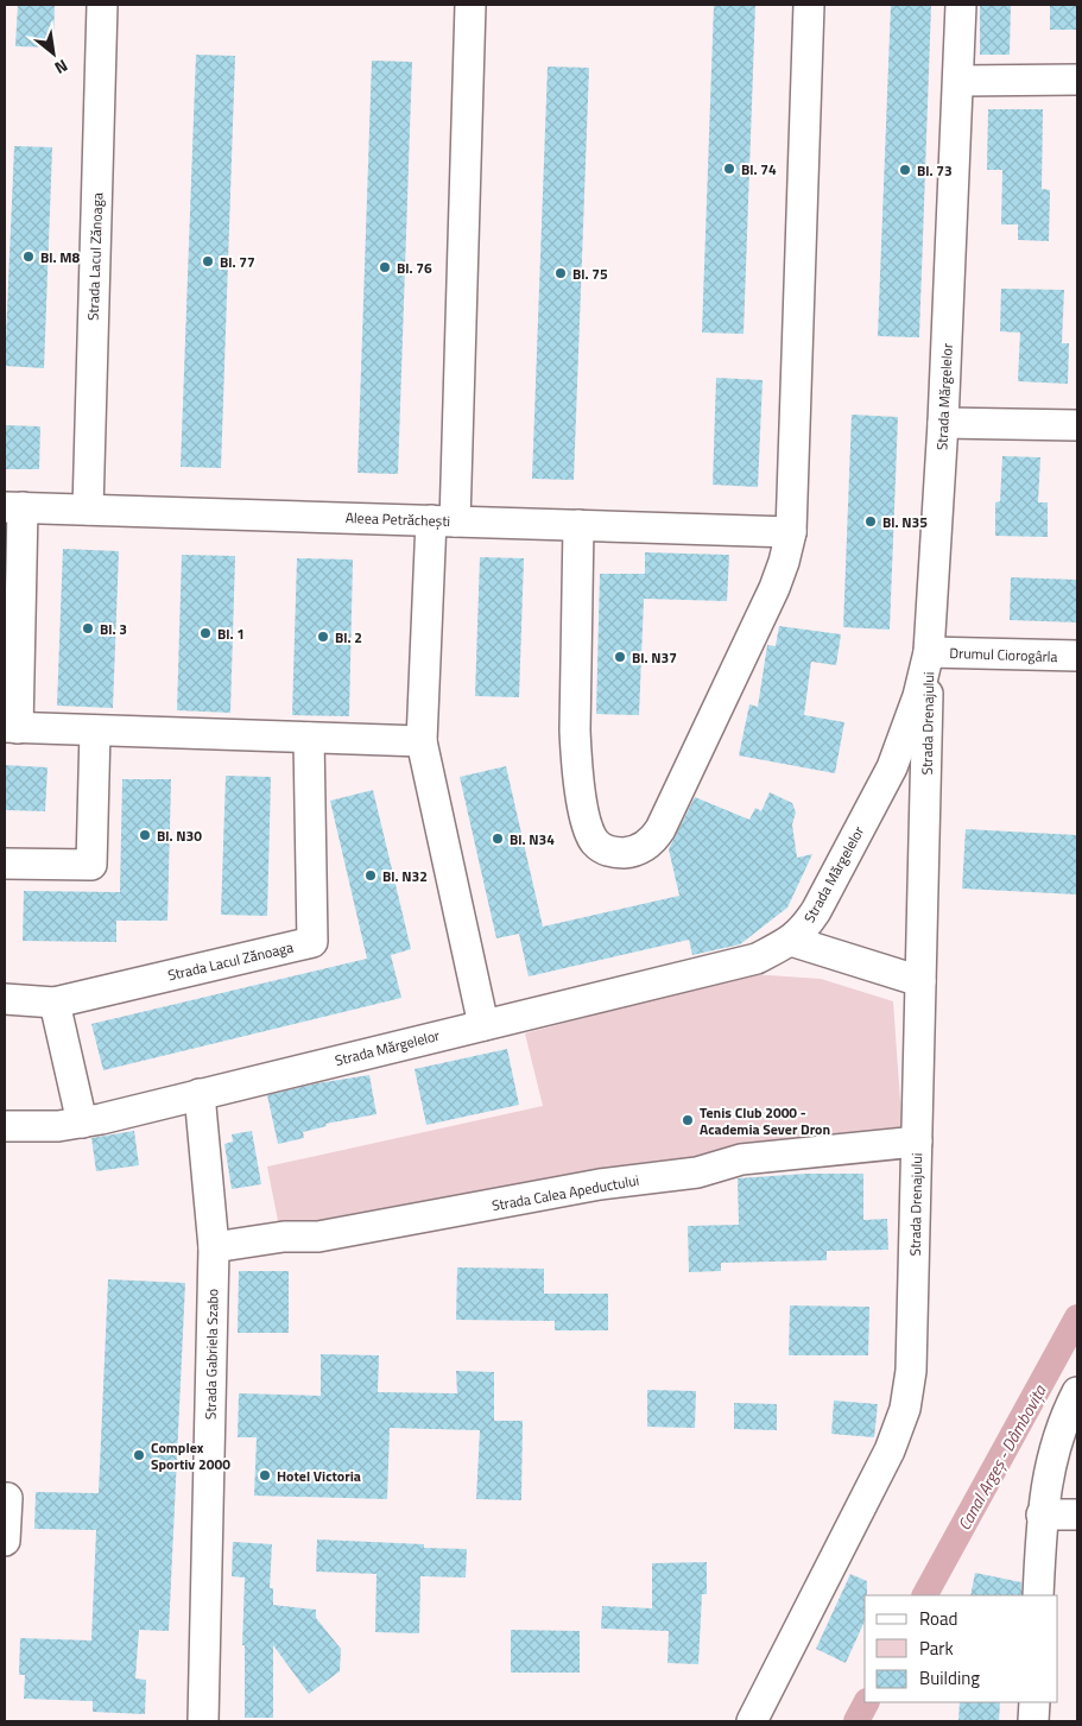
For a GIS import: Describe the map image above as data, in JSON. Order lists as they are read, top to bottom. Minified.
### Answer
{"streets":{"street":["Strada Lacul Zănoaga","Strada Mărgelelor","Aleea Petrăchești","Drumul Ciorogârla","Strada Drenajului","Strada Calea Apeductului","Strada Gabriela Szabo"]},"crossings":[["Strada Lacul Zănoaga","Aleea Petrăchești"],["Strada Mărgelelor","Drumul Ciorogârla"],["Strada Mărgelelor","Strada Drenajului"],["Strada Mărgelelor","Strada Gabriela Szabo"],["Drumul Ciorogârla","Strada Drenajului"],["Strada Drenajului","Strada Calea Apeductului"],["Strada Calea Apeductului","Strada Gabriela Szabo"]],"water":["Canal Argeș - Dâmbovița"],"places":["Bl. 74","Bl. 73","Bl. M8","Bl. 77","Bl. 76","Bl. 75","Bl. N35","Bl. 3","Bl. 1","Bl. 2","Bl. N37","Bl. N30","Bl. N34","Bl. N32","Tenis Club 2000 - Academia Sever Dron","Complex Sportiv 2000","Hotel Victoria"],"legend":["Road","Park","Building"],"north":"bottom right"}
